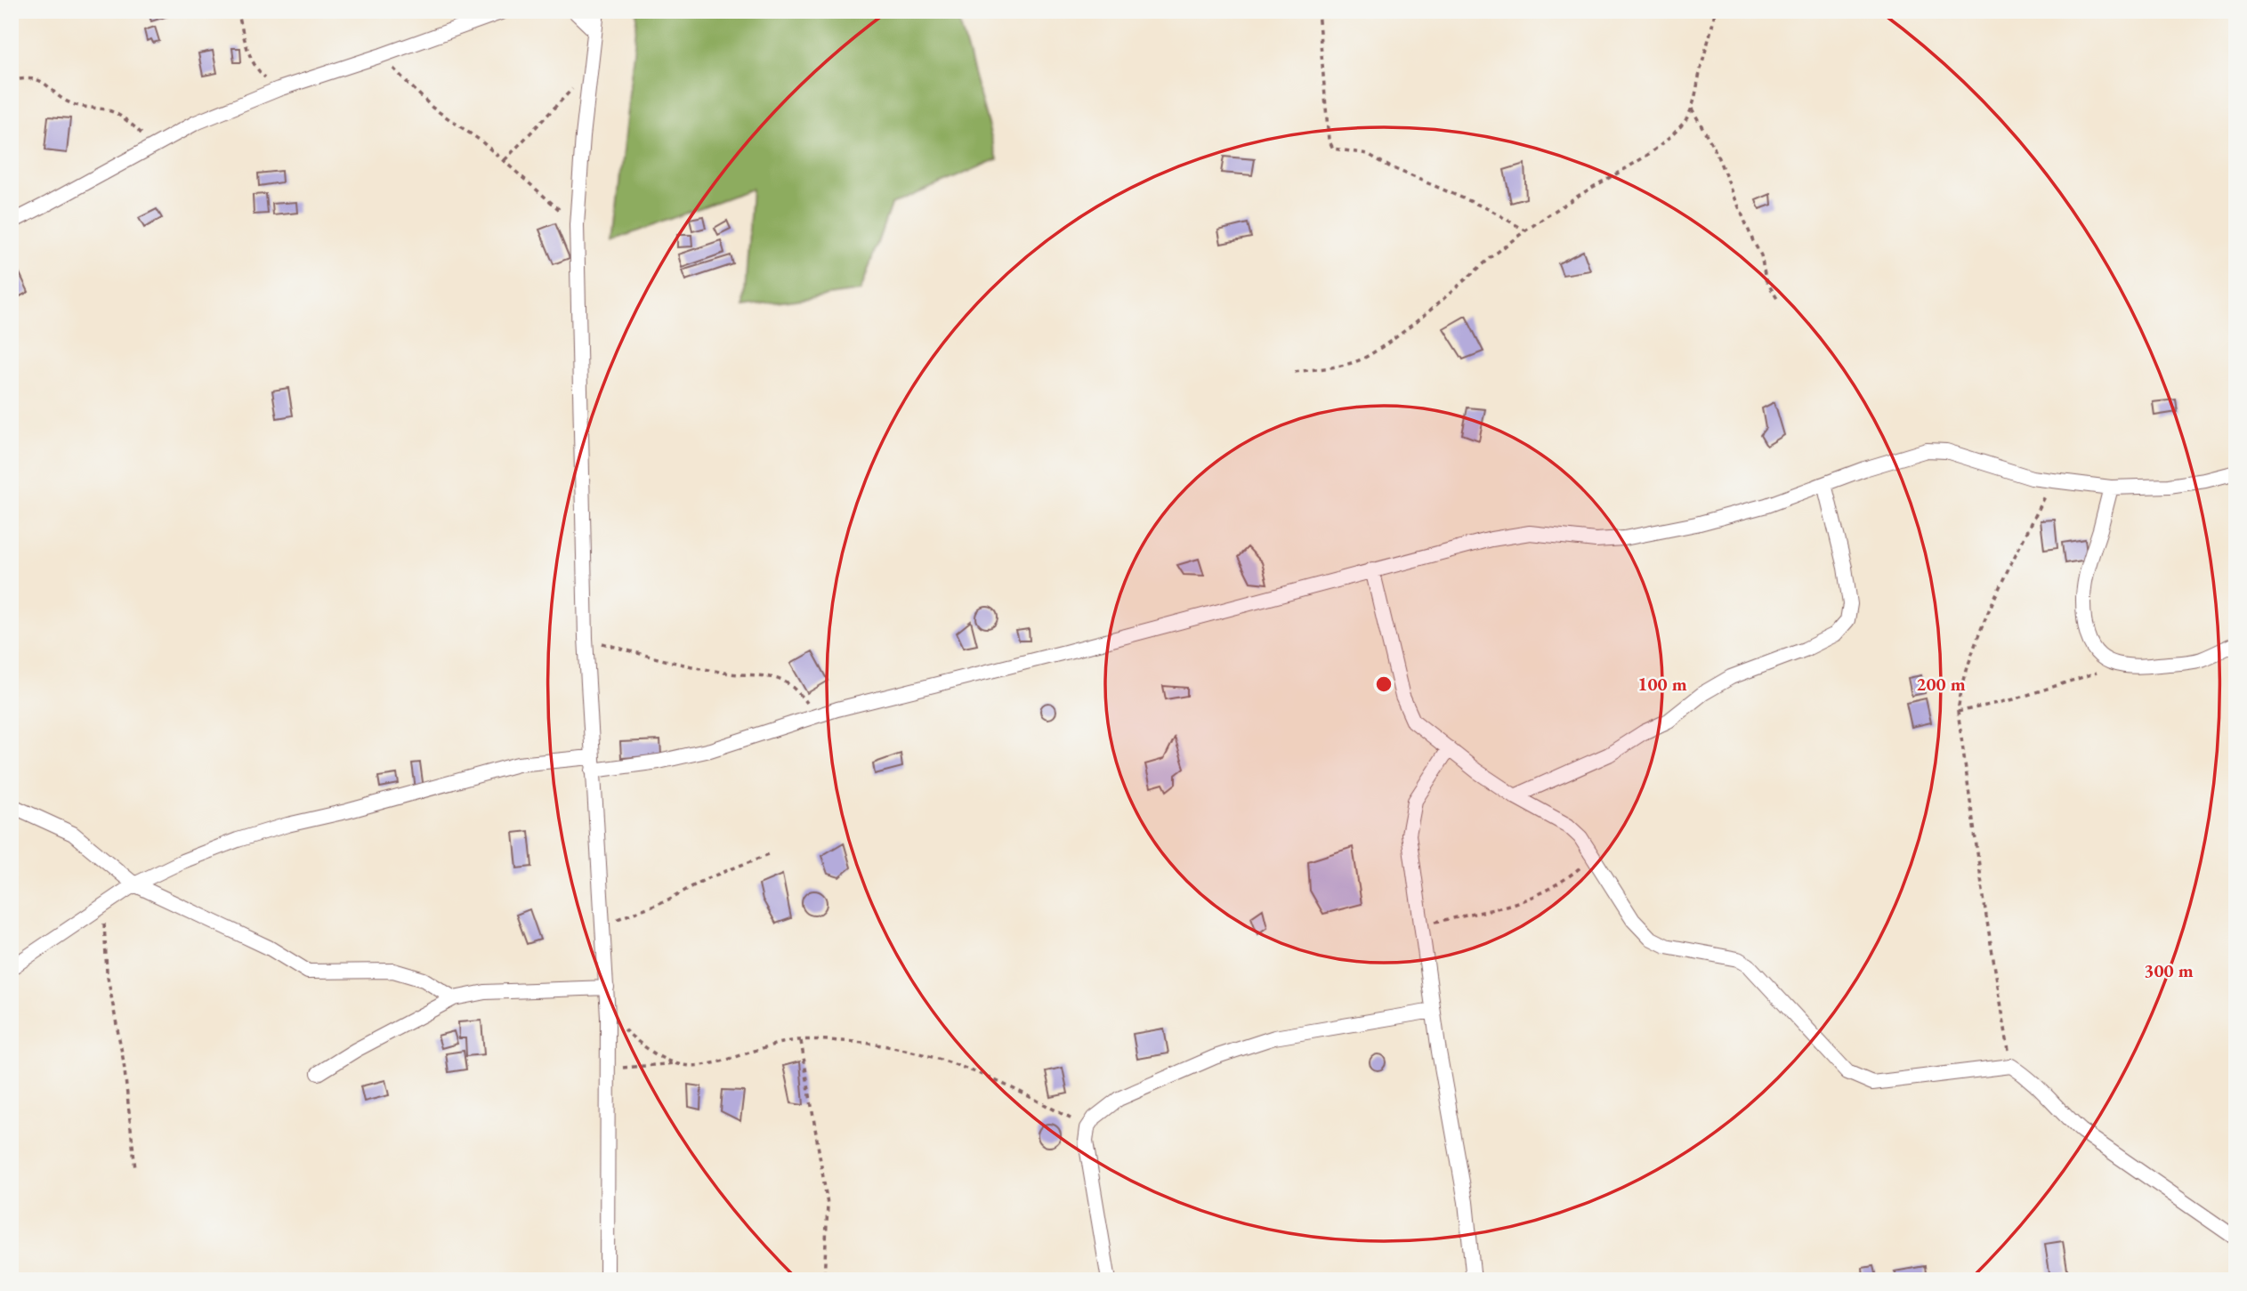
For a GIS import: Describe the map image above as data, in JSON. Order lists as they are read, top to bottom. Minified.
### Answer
{"rings":["100 m","200 m","300 m"]}
